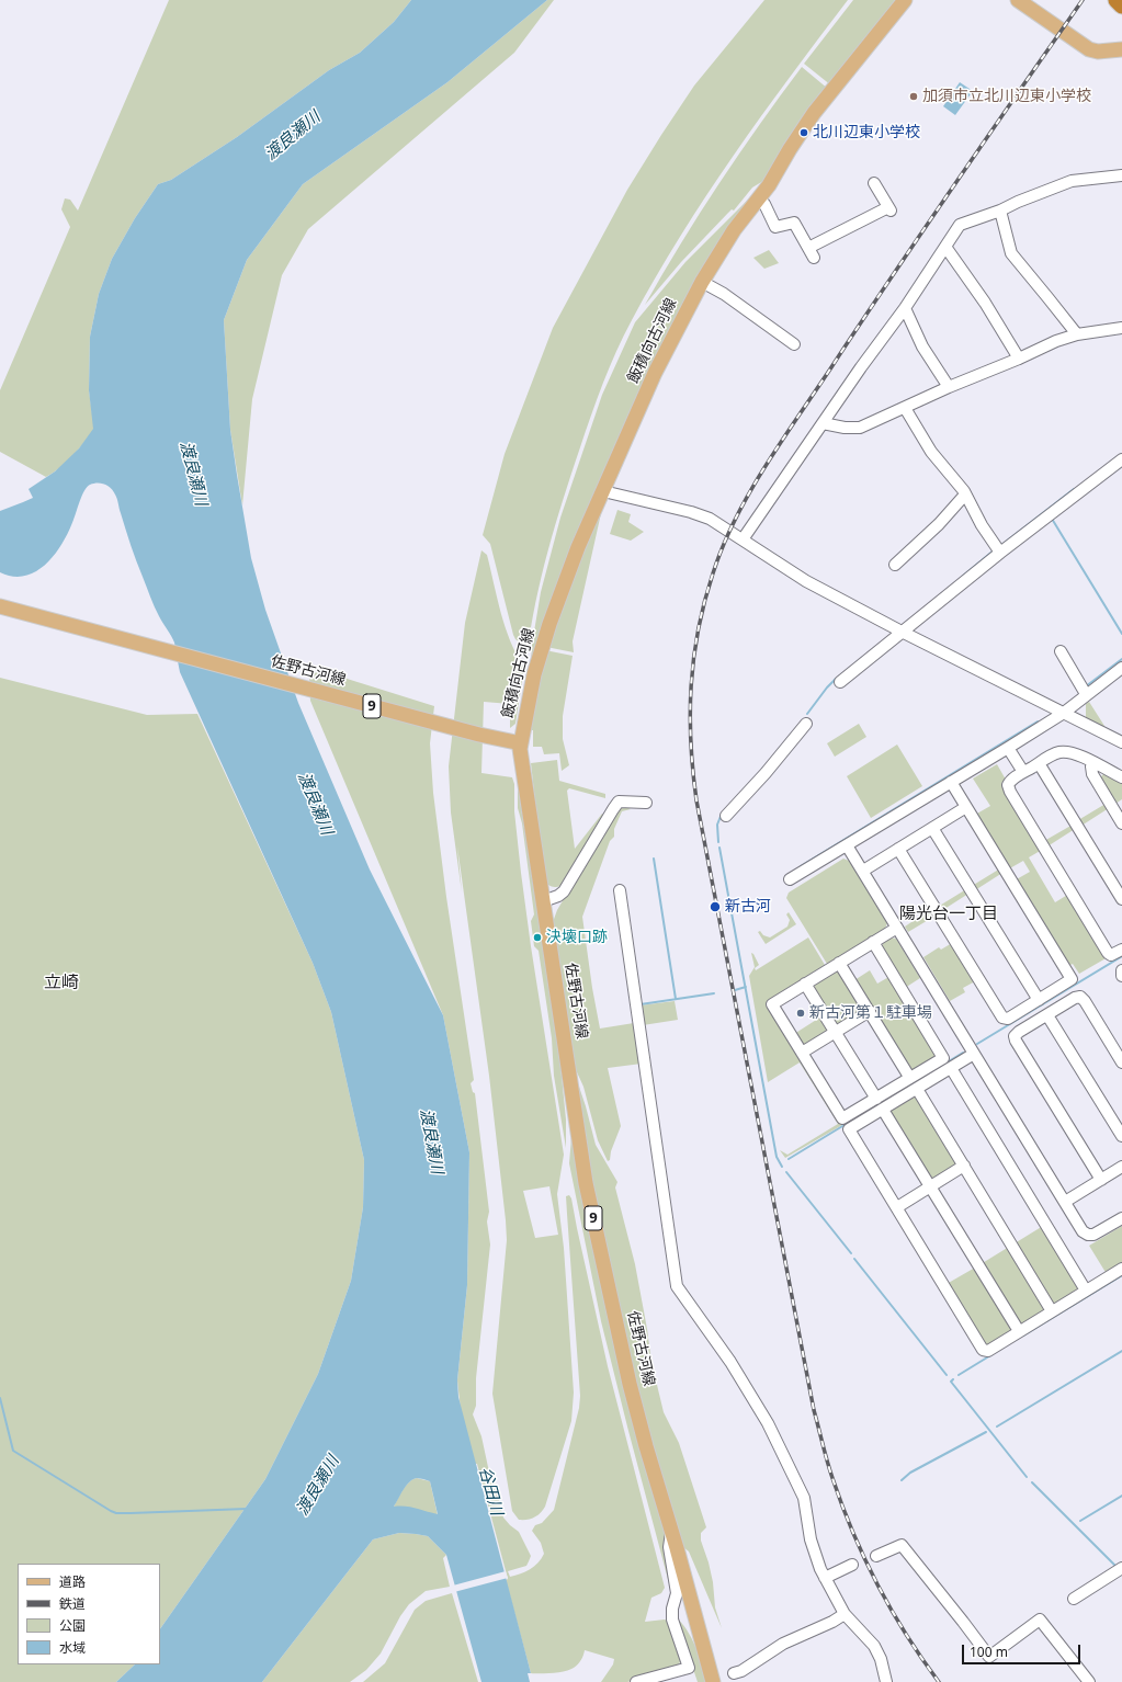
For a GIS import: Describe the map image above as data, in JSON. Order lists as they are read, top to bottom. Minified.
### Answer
{"streets":{"main road":["飯積向古河線","佐野古河線","9"]},"crossings":[["飯積向古河線","佐野古河線"]],"districts":["陽光台一丁目","立崎"],"water":["渡良瀬川","谷田川"],"places":["加須市立北川辺東小学校","北川辺東小学校","新古河","決壊口跡","新古河第１駐車場"],"legend":["道路","鉄道","公園","水域"],"scale_bar":"100 m"}
